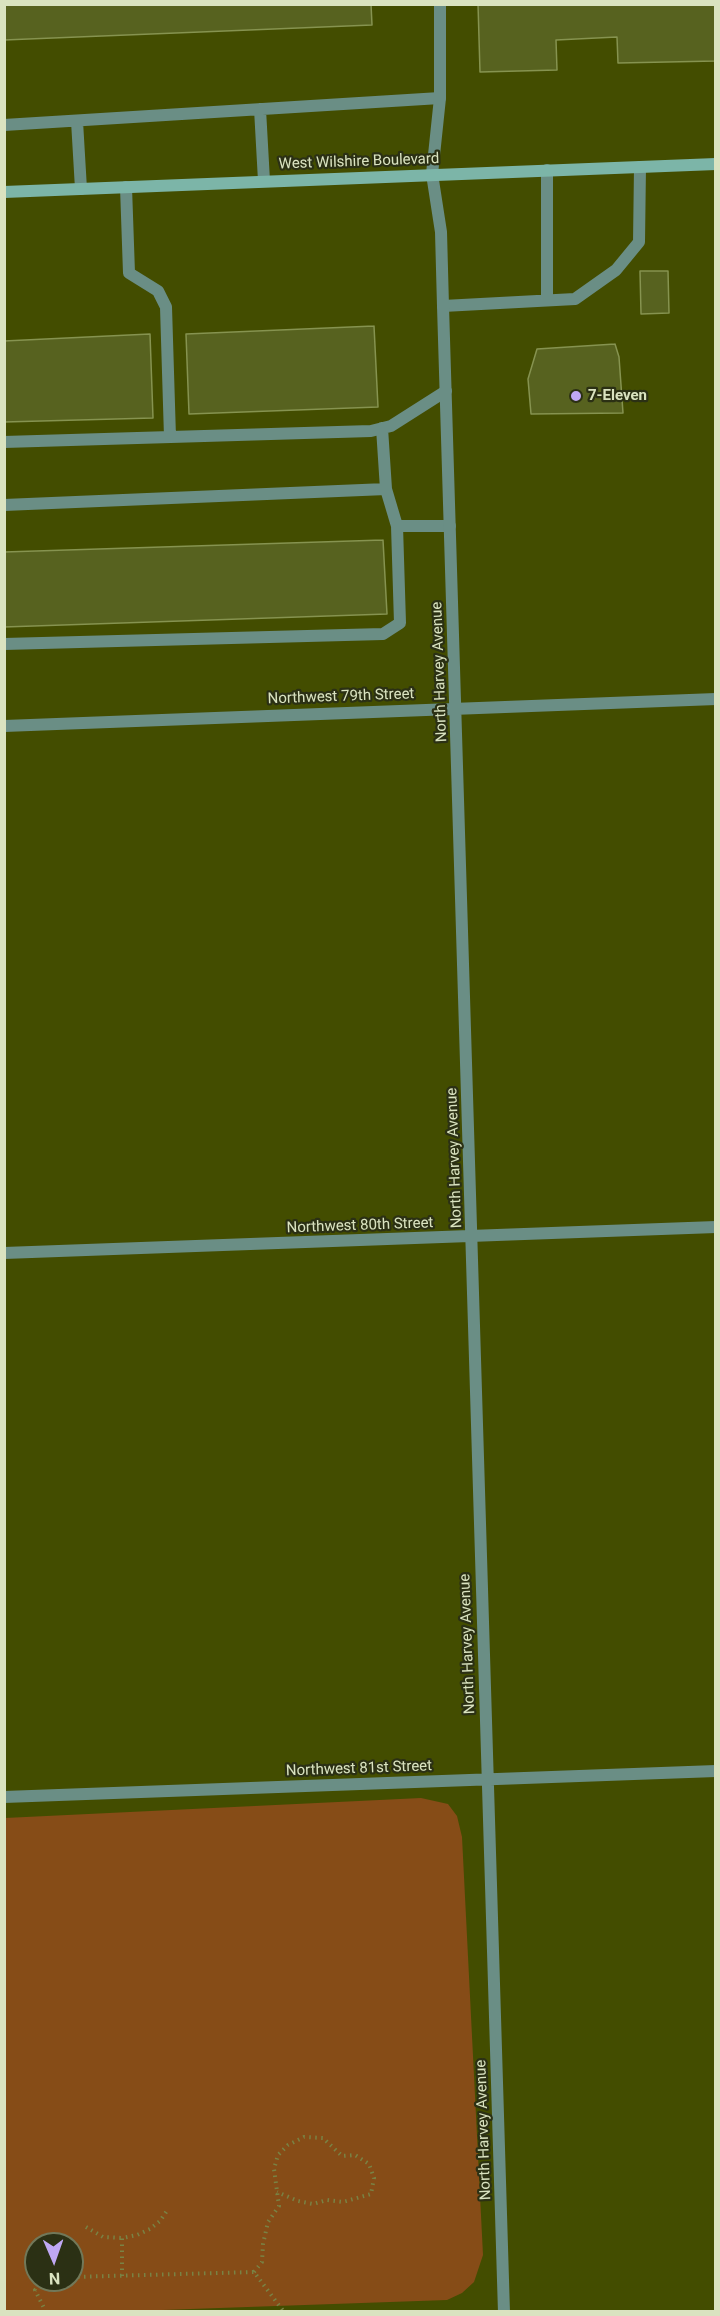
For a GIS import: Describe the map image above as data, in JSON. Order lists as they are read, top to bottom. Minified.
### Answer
{"streets":{"main road":["West Wilshire Boulevard"],"street":["North Harvey Avenue","Northwest 79th Street","Northwest 80th Street","Northwest 81st Street"]},"crossings":[["West Wilshire Boulevard","North Harvey Avenue"],["North Harvey Avenue","Northwest 79th Street"],["North Harvey Avenue","Northwest 80th Street"],["North Harvey Avenue","Northwest 81st Street"]],"places":["7-Eleven"],"north":"bottom"}
